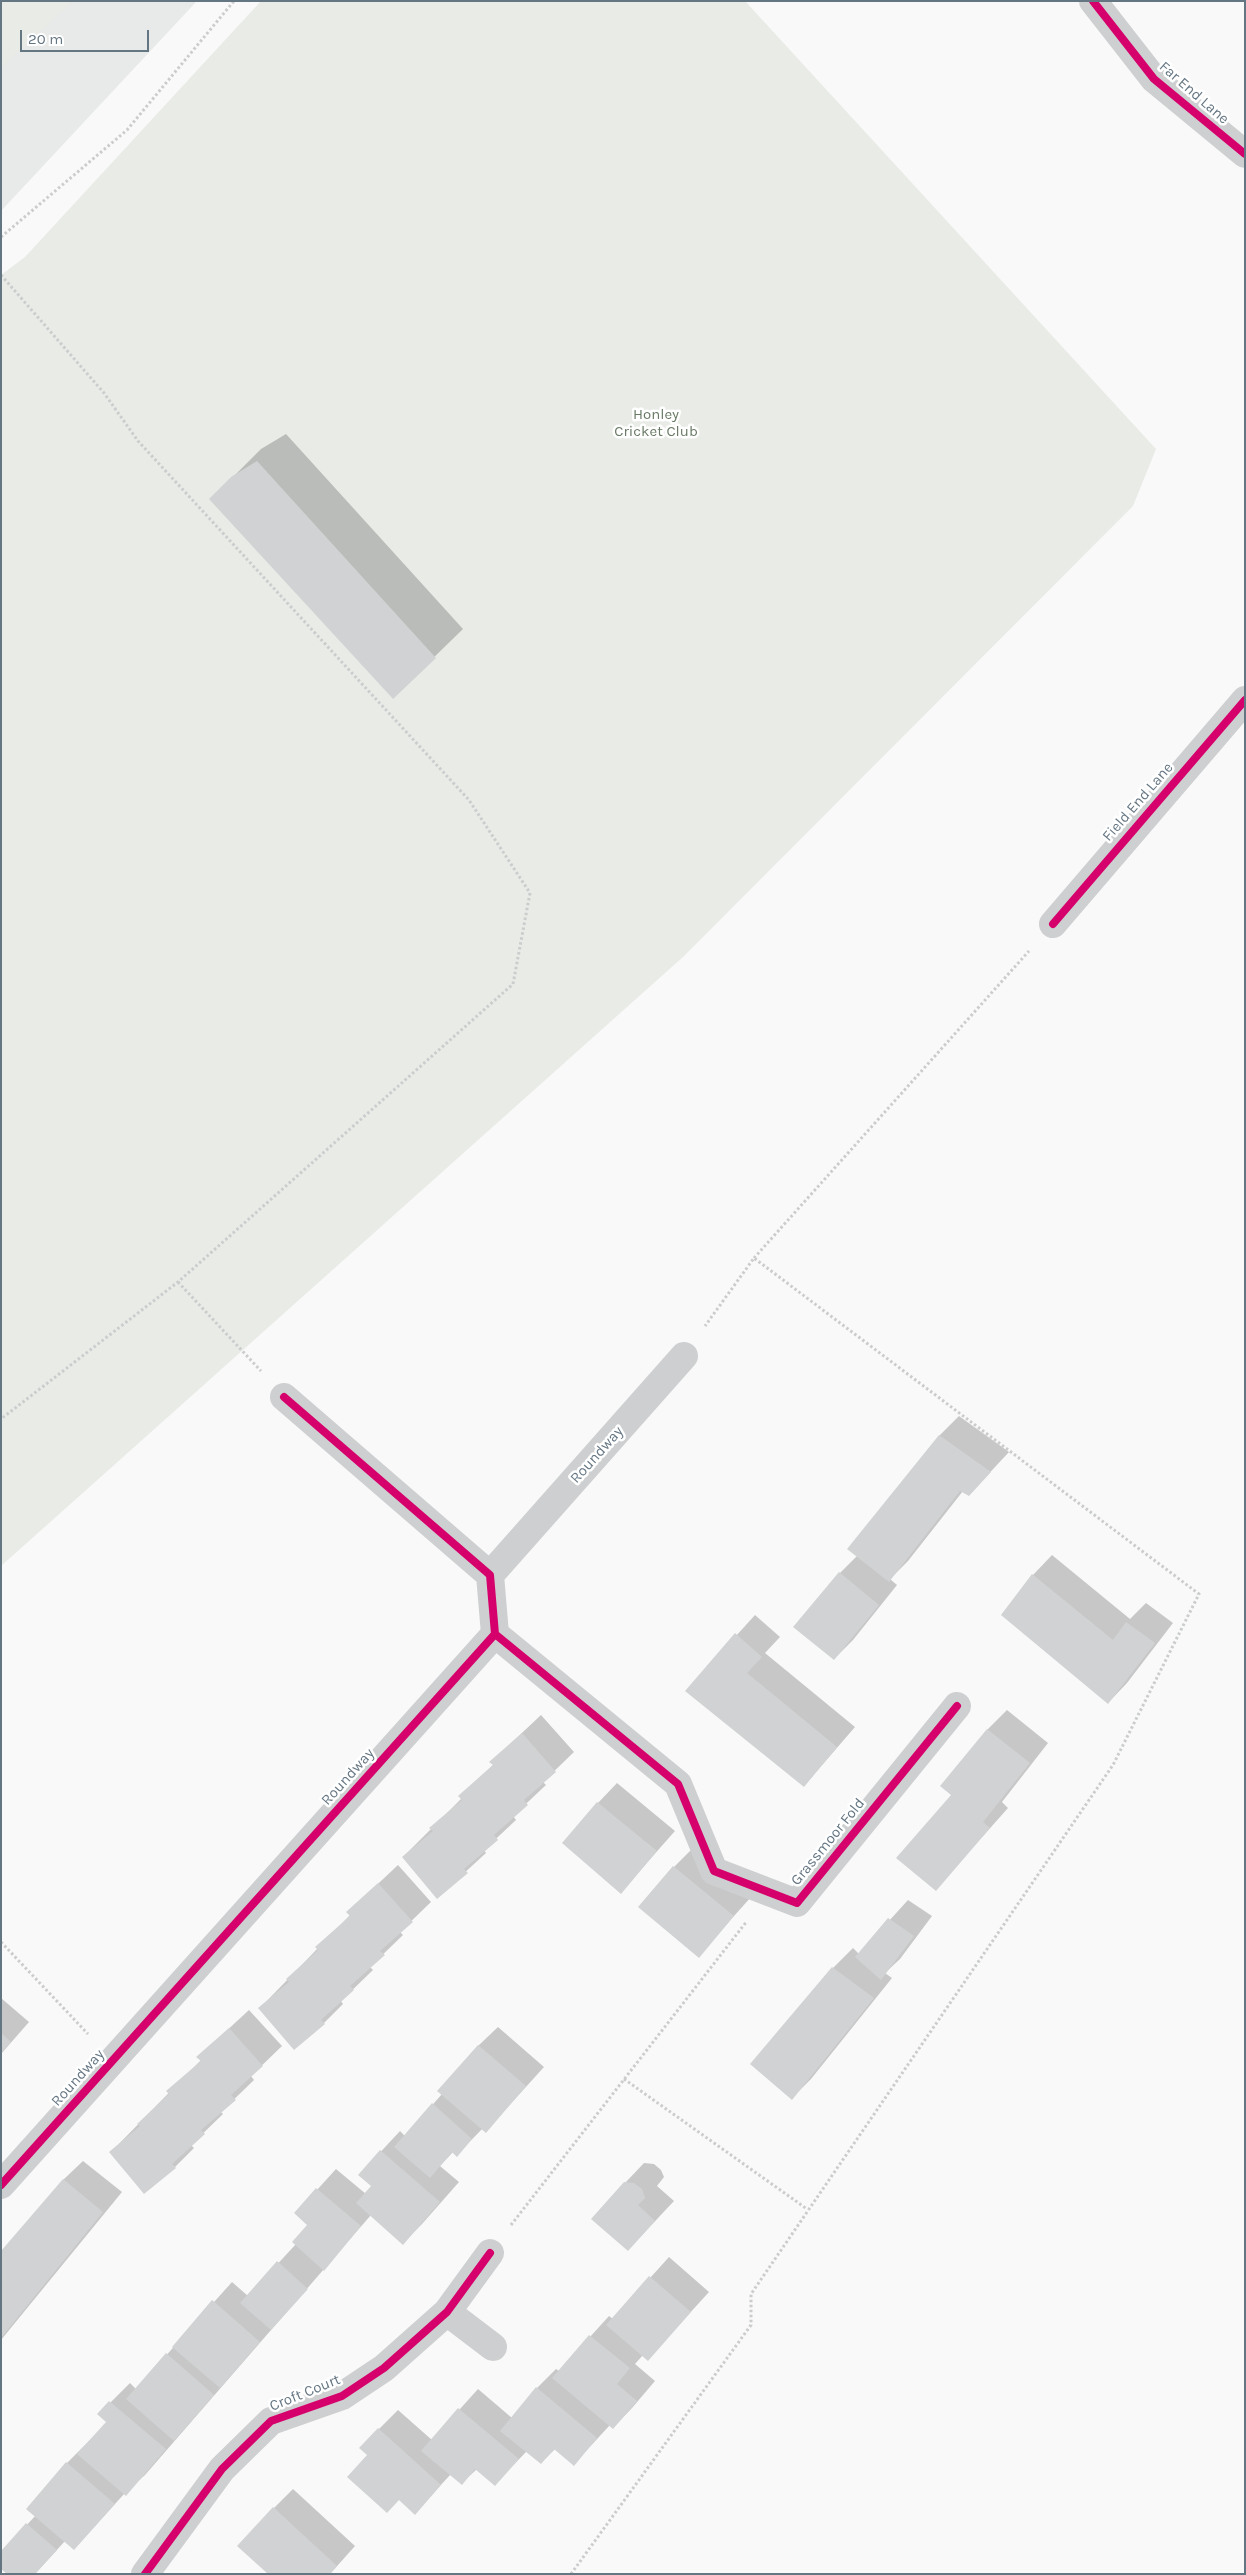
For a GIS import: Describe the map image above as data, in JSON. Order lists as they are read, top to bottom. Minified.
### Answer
{"streets":{"street":["Far End Lane","Field End Lane","Roundway","Grassmoor Fold","Croft Court"]},"crossings":[["Roundway","Grassmoor Fold"]],"parks":["Honley Cricket Club"],"scale_bar":"20 m"}
